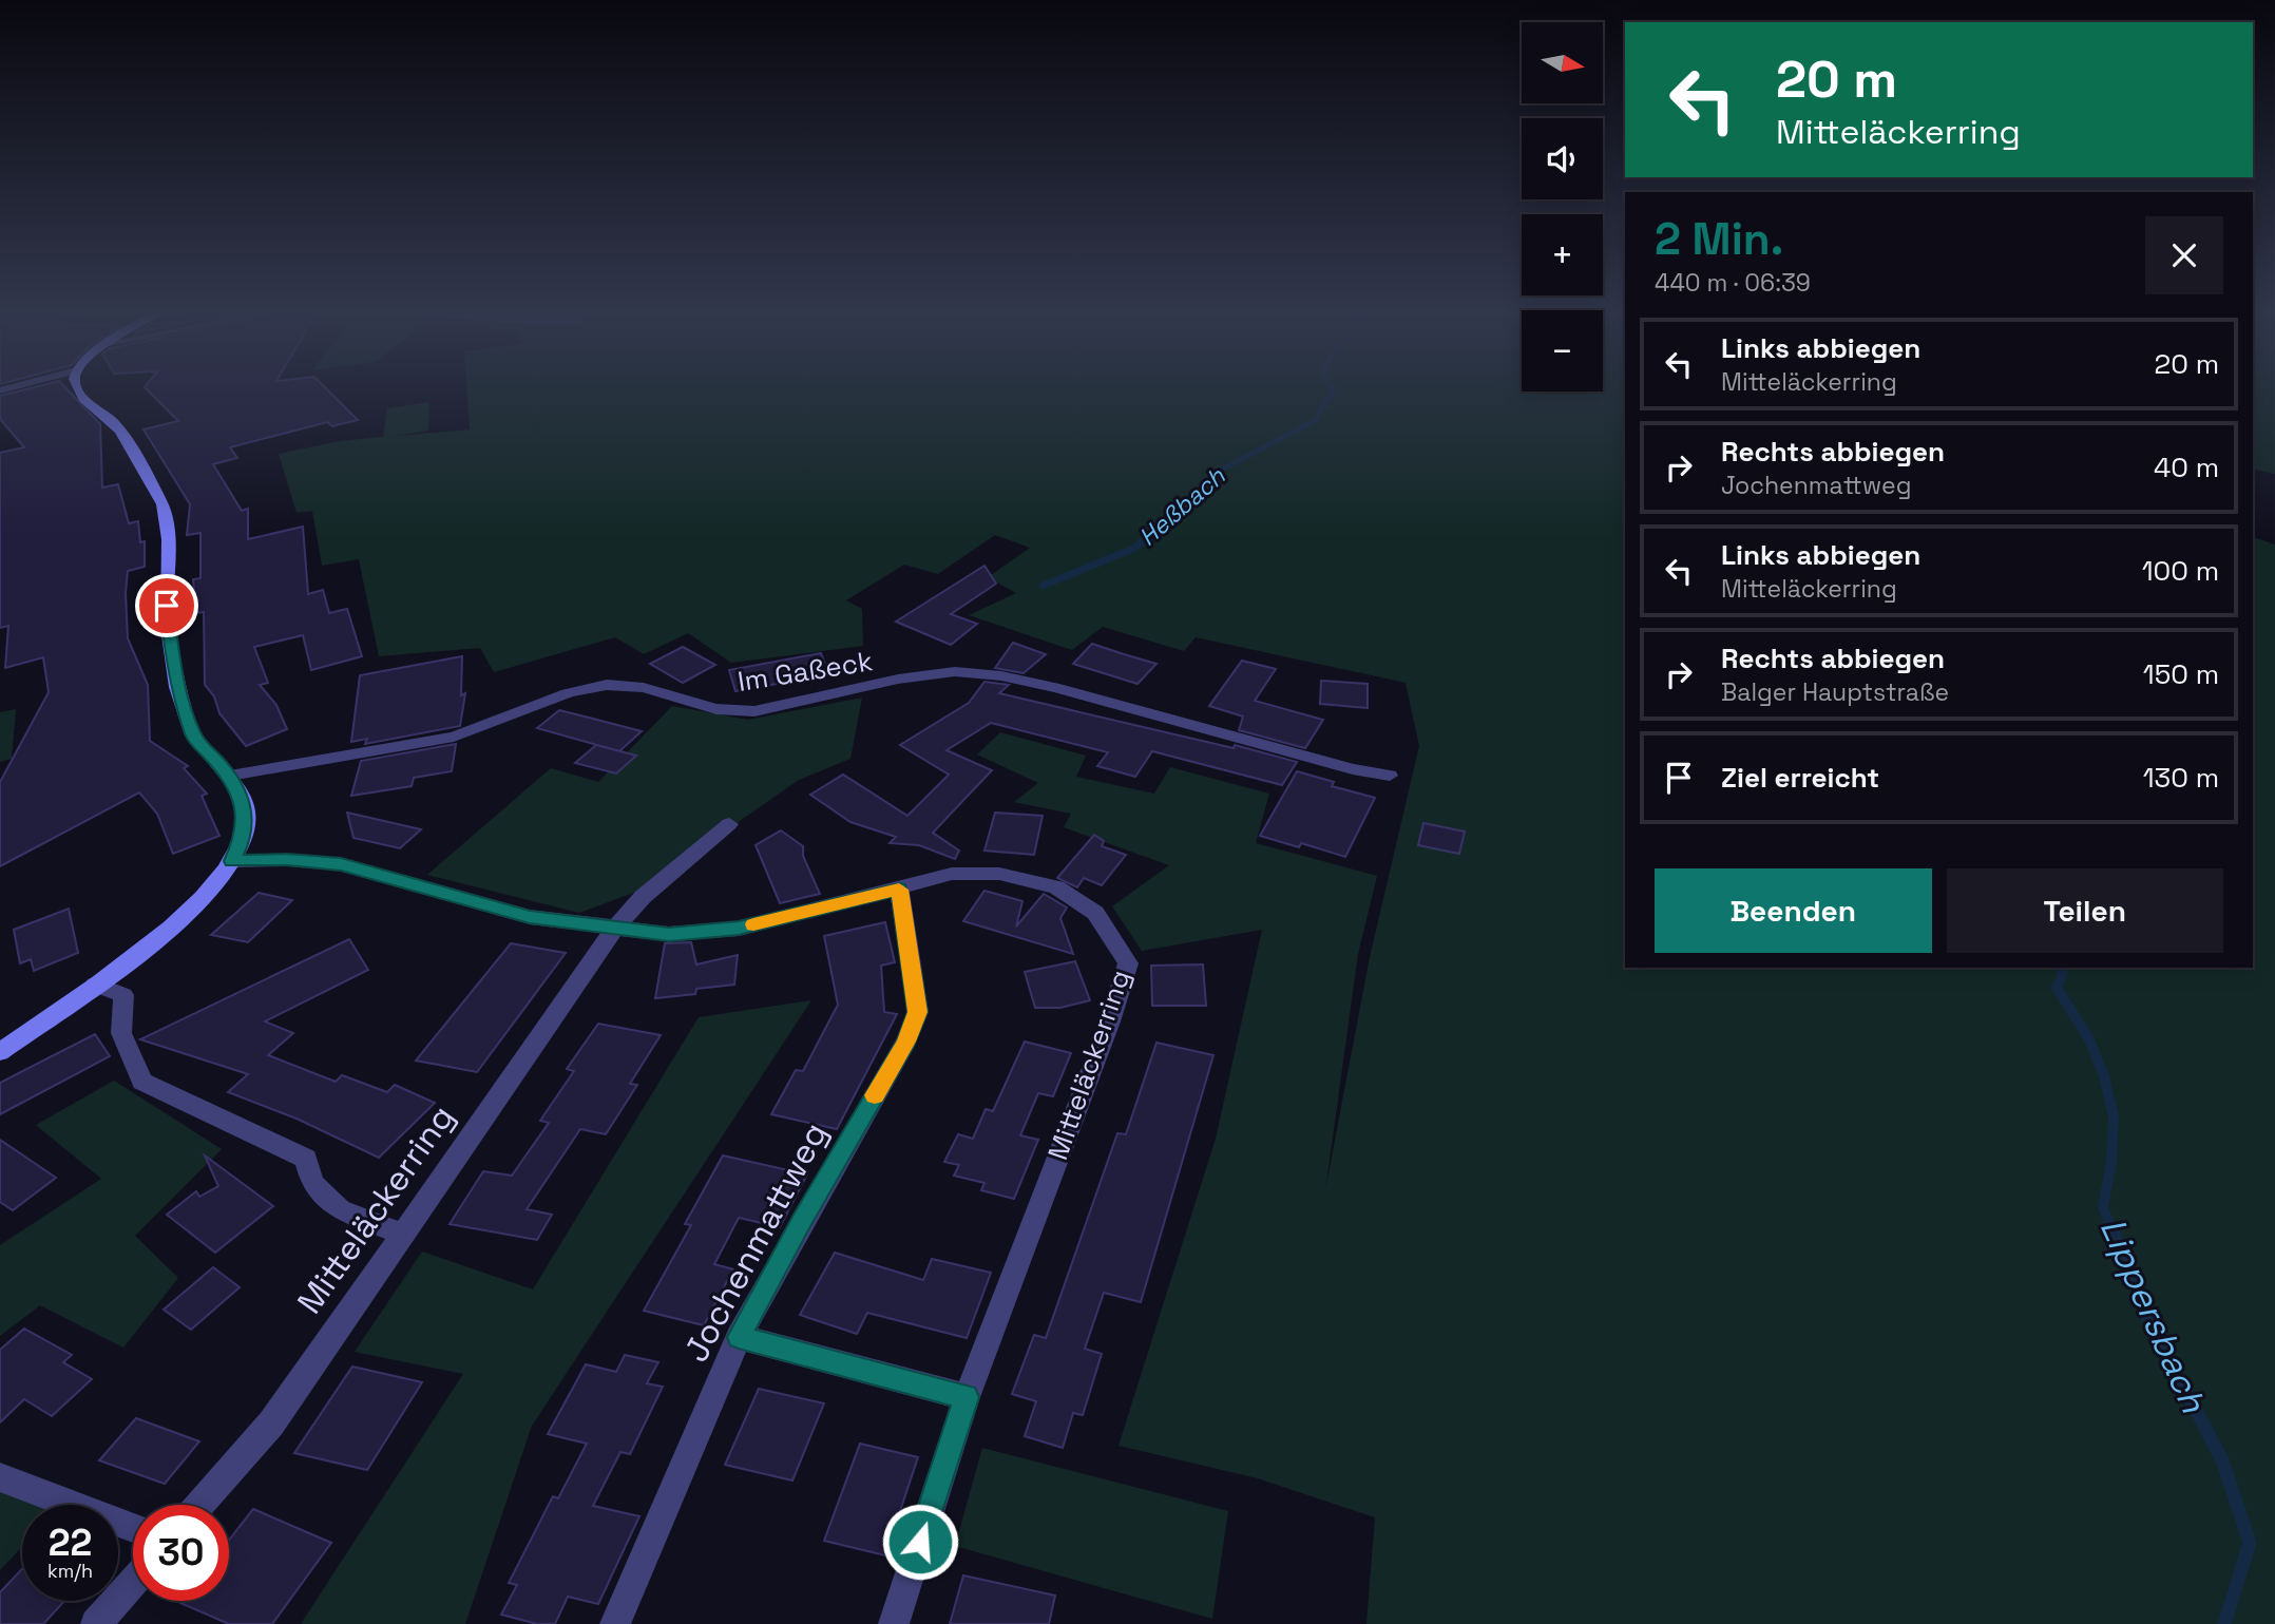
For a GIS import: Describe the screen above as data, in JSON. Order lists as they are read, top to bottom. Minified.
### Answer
{"streets":{"street":["Im Gaßeck","Mitteläckerring","Jochenmattweg"]},"crossings":[["Mitteläckerring","Jochenmattweg"]],"water":["Heßbach","Lippersbach"],"north":"right","page":{"map_buttons":["+","−"],"turn":["20 m","Mitteläckerring"],"heading":["2 Min.","440 m · 06:39"],"list":[{"name":"Links abbiegen","note":"Mitteläckerring","value":"20 m"},{"name":"Rechts abbiegen","note":"Jochenmattweg","value":"40 m"},{"name":"Links abbiegen","note":"Mitteläckerring","value":"100 m"},{"name":"Rechts abbiegen","note":"Balger Hauptstraße","value":"150 m"},{"name":"Ziel erreicht","value":"130 m"}],"buttons":["Beenden","Teilen"],"speed":"22 km/h","limit":"30"}}
